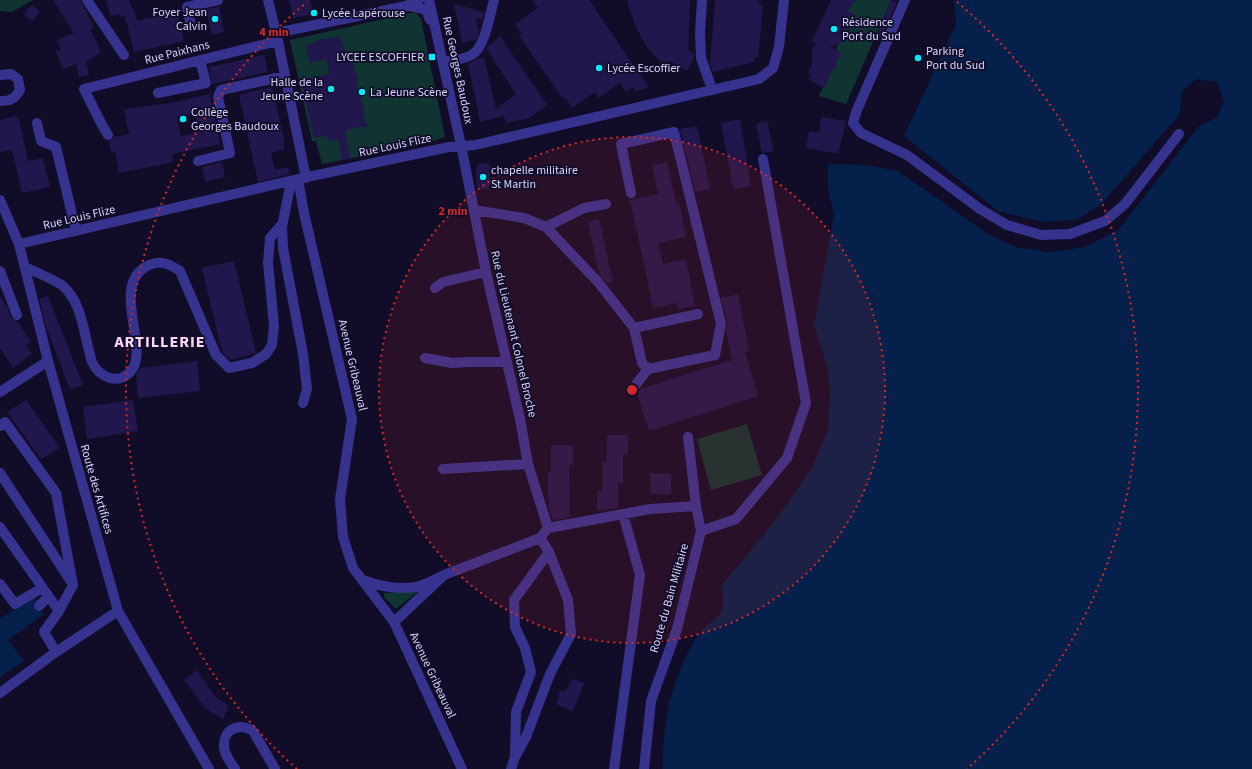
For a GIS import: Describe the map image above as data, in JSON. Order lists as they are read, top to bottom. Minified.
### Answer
{"streets":{"street":["Rue Paixhans","Rue Georges Baudoux","Rue Louis Flize","Rue du Lieutenant Colonel Broche","Avenue Gribeauval","Route des Artifices","Route du Bain Militaire"]},"crossings":[["Rue Paixhans","Rue Georges Baudoux"],["Rue Paixhans","Avenue Gribeauval"],["Rue Georges Baudoux","Rue Louis Flize"],["Rue Georges Baudoux","Rue du Lieutenant Colonel Broche"],["Rue Louis Flize","Rue du Lieutenant Colonel Broche"],["Rue Louis Flize","Avenue Gribeauval"],["Rue Louis Flize","Route des Artifices"]],"districts":["ARTILLERIE"],"places":{"other":["Lycée Lapérouse","Foyer Jean Calvin","Résidence Port du Sud","Parking Port du Sud","Lycée Escoffier","Halle de la Jeune Scène","La Jeune Scène","Collège Georges Baudoux","chapelle militaire St Martin"],"transit":["LYCEE ESCOFFIER"]},"rings":["4 min","2 min"]}
